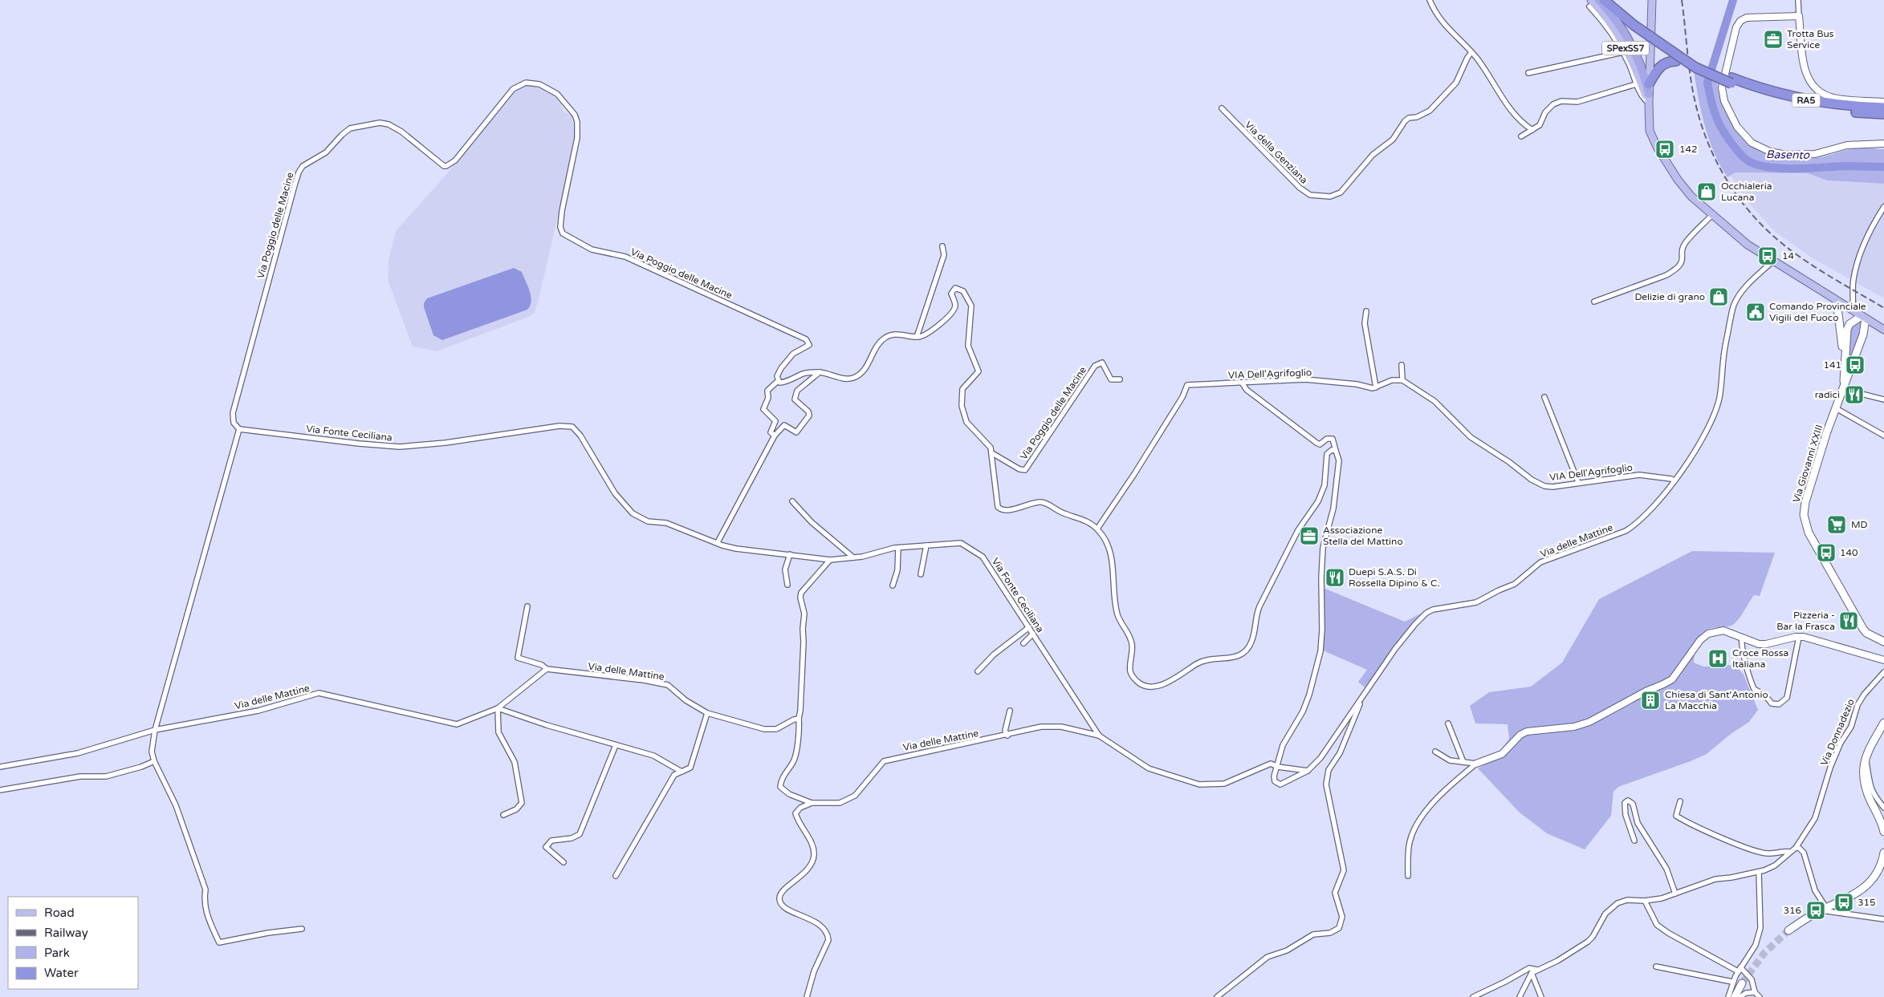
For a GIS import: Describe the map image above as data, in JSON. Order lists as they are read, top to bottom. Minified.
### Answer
{"streets":{"highway":["RA5"],"main road":["SPexSS7","Via Giovanni XXIII"],"street":["Via della Genziana","Via Poggio delle Macine","VIA Dell'Agrifoglio","Via Fonte Ceciliana","Via delle Mattine","Via Donnadezio"]},"crossings":[["SPexSS7","Via delle Mattine"],["Via Poggio delle Macine","VIA Dell'Agrifoglio"],["Via Poggio delle Macine","Via Fonte Ceciliana"],["VIA Dell'Agrifoglio","Via delle Mattine"],["Via Fonte Ceciliana","Via delle Mattine"]],"water":["Basento"],"places":{"office":["Trotta Bus Service","Associazione Stella del Mattino"],"bus stop":["142","14","141","140","315","316"],"shop":["Occhialeria Lucana","Delizie di grano"],"public building":["Comando Provinciale Vigili del Fuoco"],"restaurant":["radici","Duepi S.A.S. Di Rossella Dipino & C.","Pizzeria - Bar la Frasca"],"supermarket":["MD"],"hospital":["Croce Rossa Italiana"],"building":["Chiesa di Sant'Antonio La Macchia"]},"legend":["Road","Railway","Park","Water"]}
